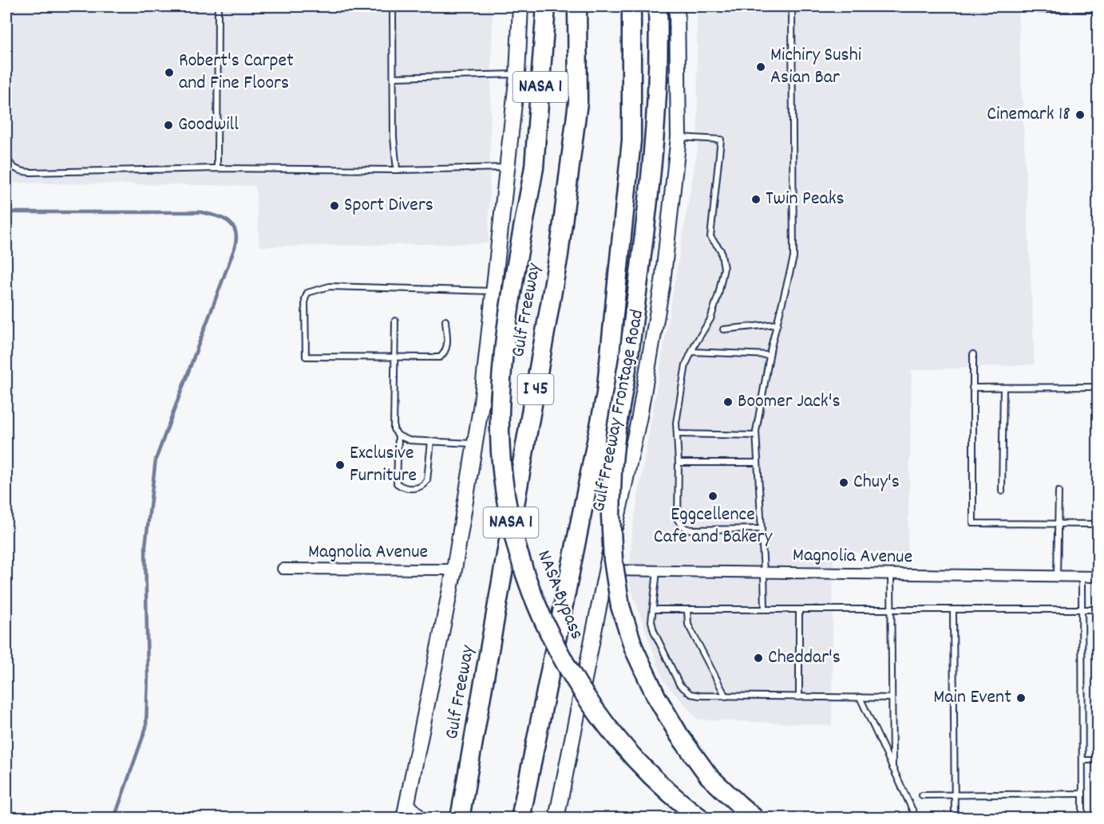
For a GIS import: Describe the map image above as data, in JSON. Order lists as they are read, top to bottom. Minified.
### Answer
{"streets":{"highway":["NASA 1","Gulf Freeway","I 45","NASA Bypass"],"main road":["Gulf Freeway Frontage Road"],"street":["Magnolia Avenue"]},"crossings":[["Gulf Freeway Frontage Road","Magnolia Avenue"]],"places":["Michiry Sushi Asian Bar","Robert's Carpet and Fine Floors","Cinemark 18","Goodwill","Twin Peaks","Sport Divers","Boomer Jack's","Exclusive Furniture","Chuy's","Eggcellence Cafe and Bakery","Cheddar's","Main Event"]}
